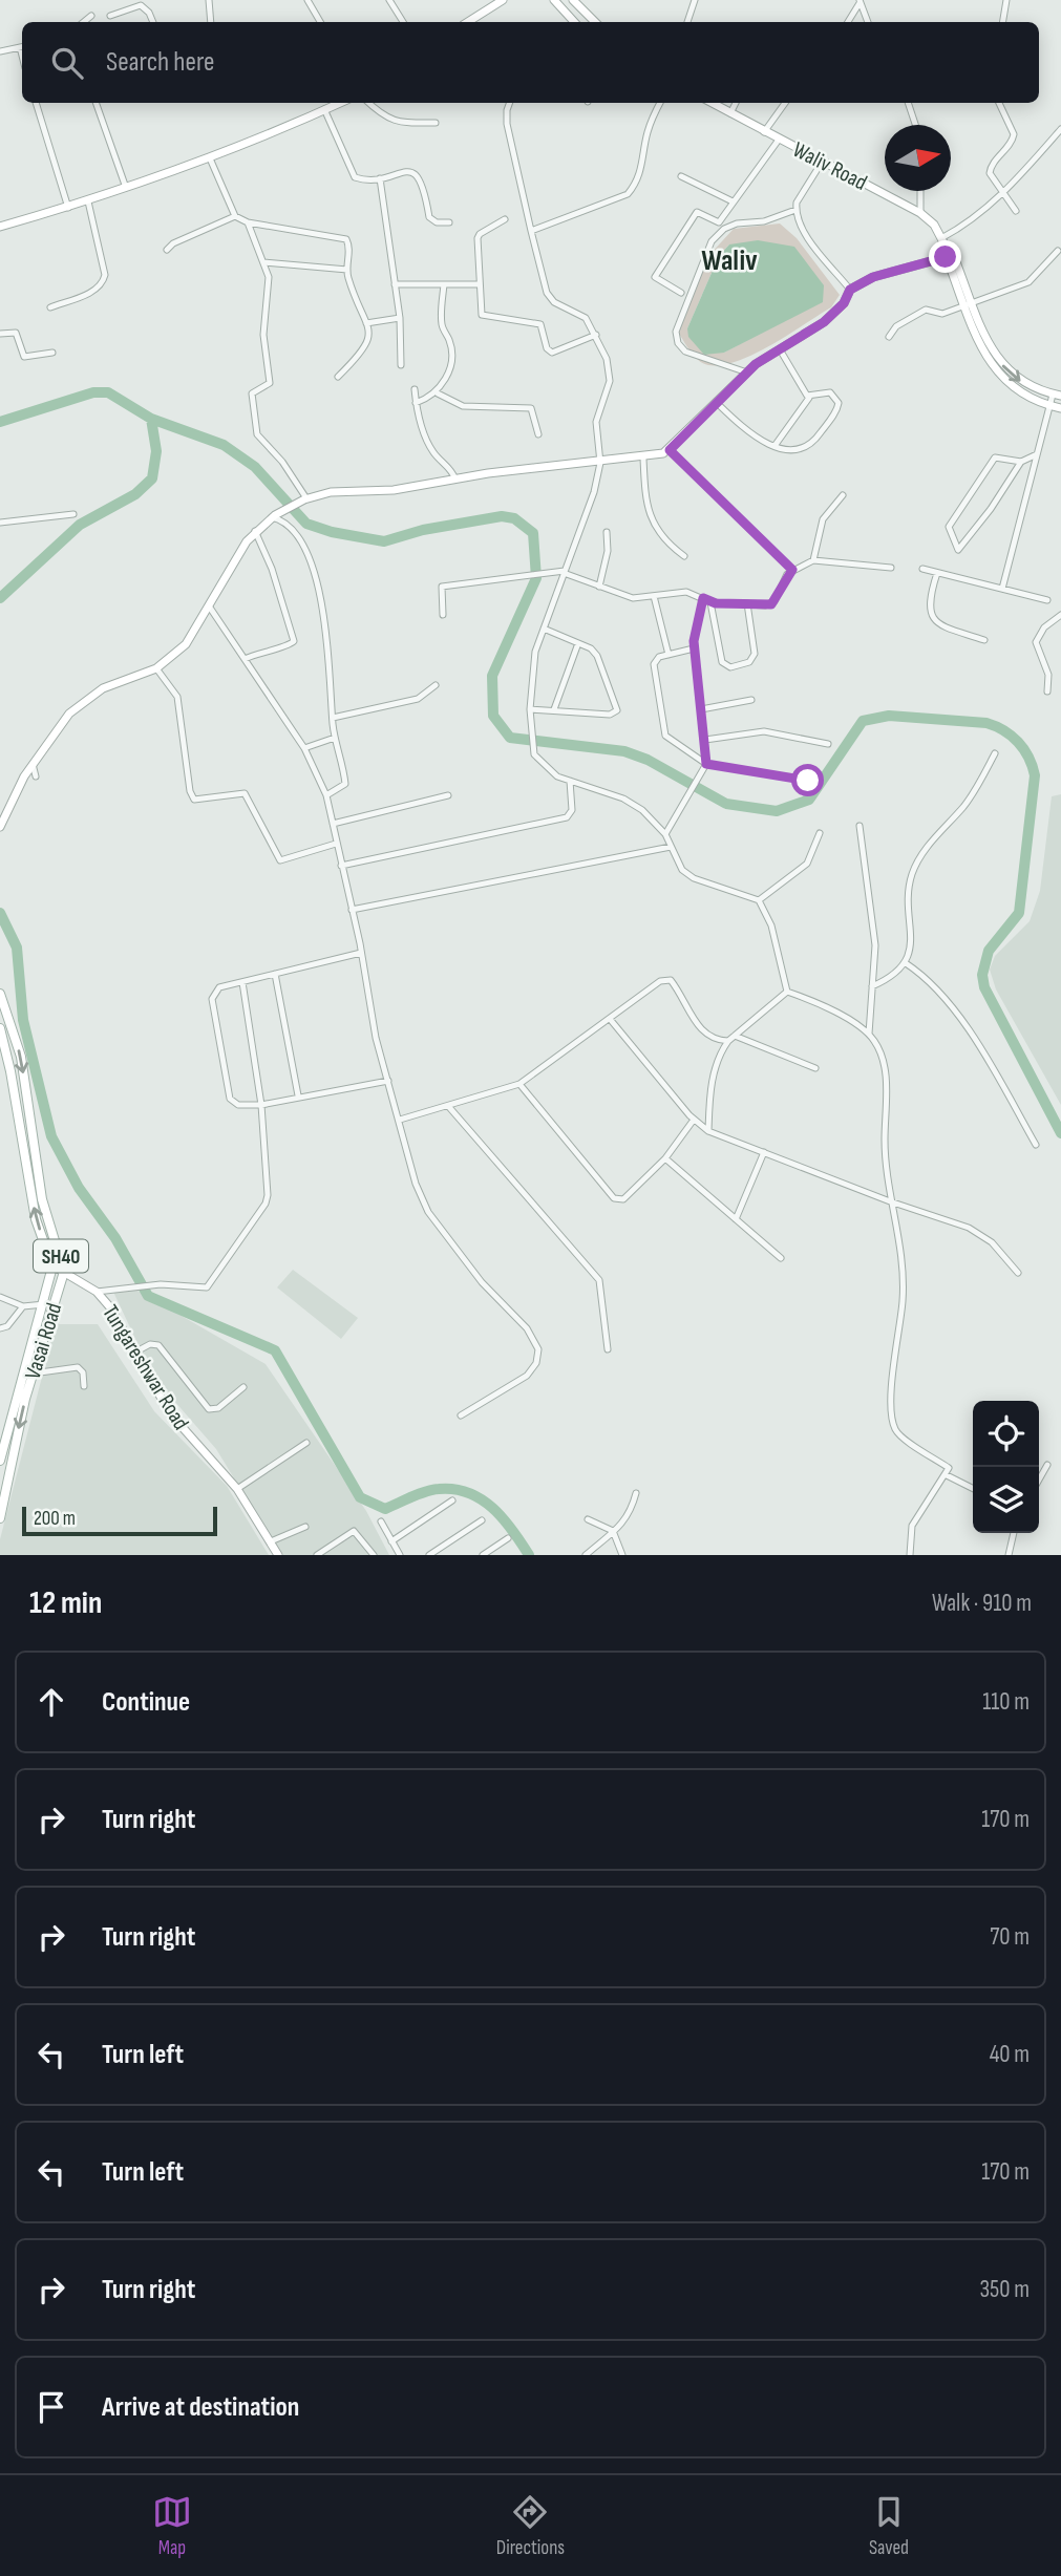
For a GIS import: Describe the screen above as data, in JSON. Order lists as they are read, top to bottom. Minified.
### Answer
{"streets":{"main road":["SH40","Vasai Road"],"street":["Waliv Road","Tungareshwar Road"]},"crossings":[["SH40","Vasai Road"],["SH40","Tungareshwar Road"],["Vasai Road","Tungareshwar Road"]],"districts":["Waliv"],"scale_bar":"200 m","north":"right","page":{"search":"Search here","scale":"200 m","heading":["12 min","Walk · 910 m"],"list":[["Continue","110 m"],["Turn right","170 m"],["Turn right","70 m"],["Turn left","40 m"],["Turn left","170 m"],["Turn right","350 m"],"Arrive at destination"],"nav":["Map","Directions","Saved"]}}
